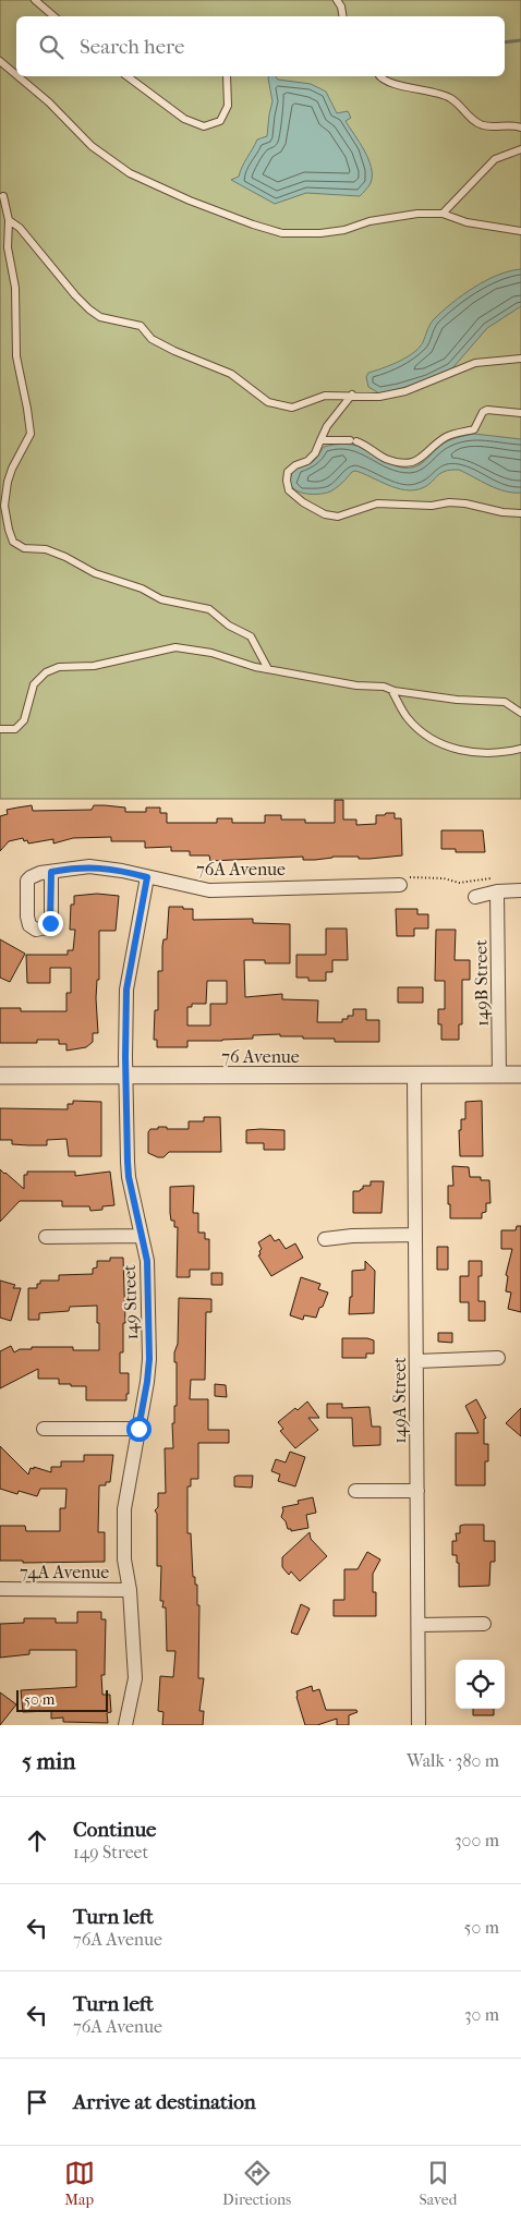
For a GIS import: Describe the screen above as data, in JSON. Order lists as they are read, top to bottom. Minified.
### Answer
{"streets":{"street":["76A Avenue","149B Street","76 Avenue","149 Street","149A Street","74A Avenue"]},"crossings":[["76A Avenue","149 Street"],["149B Street","76 Avenue"],["76 Avenue","149 Street"],["76 Avenue","149A Street"],["149 Street","74A Avenue"]],"scale_bar":"50 m","page":{"search":"Search here","scale":"50 m","heading":["5 min","Walk · 380 m"],"list":[["Continue","149 Street","300 m"],["Turn left","76A Avenue","50 m"],["Turn left","76A Avenue","30 m"],"Arrive at destination"],"nav":["Map","Directions","Saved"]}}
